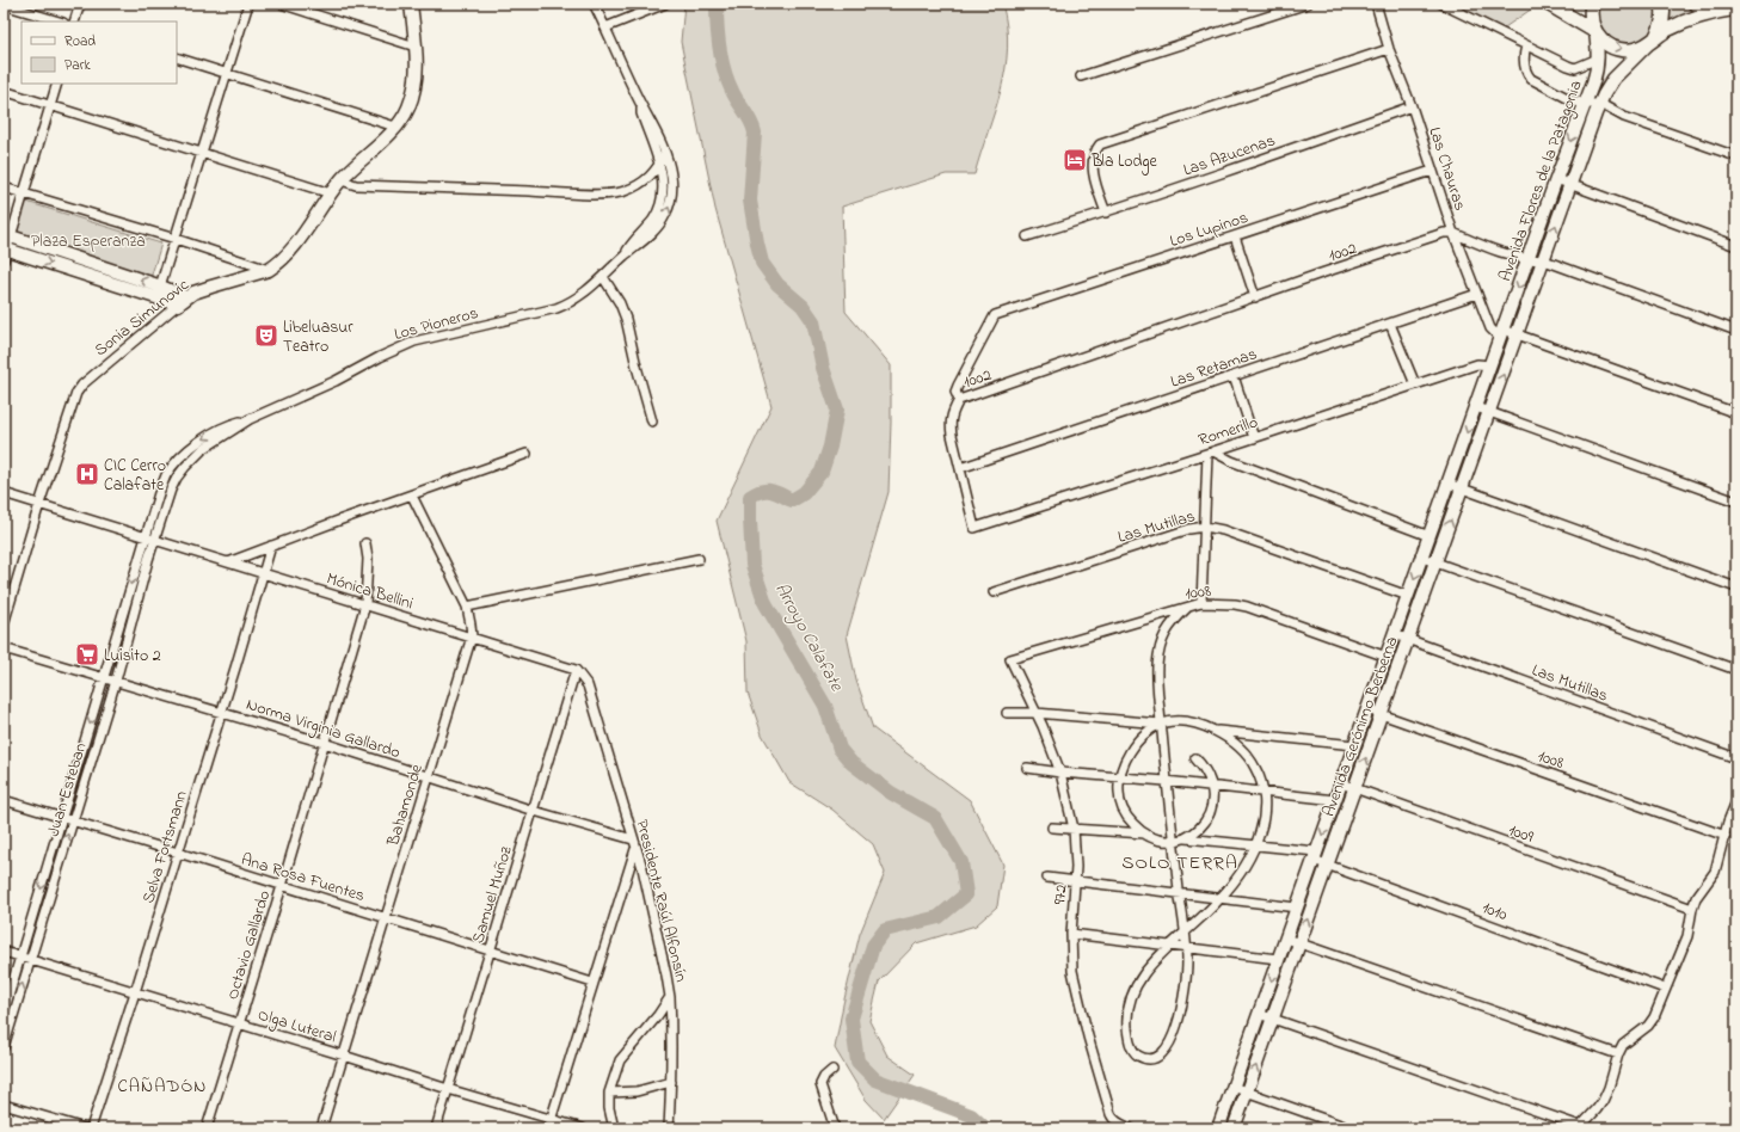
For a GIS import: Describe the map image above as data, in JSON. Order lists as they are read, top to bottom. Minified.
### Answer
{"streets":{"street":["Las Azucenas","Las Chauras","Avenida Flores de la Patagonia","Los Lupinos","1002","Sonia Simunovic","Los Pioneros","Las Retamas","Romerillo","Las Mutillas","Mónica Bellini","1008","Avenida Gerónimo Berberna","Norma Virginia Gallardo","Juan Esteban","Bahamonde","1009","Selva Fortsmann","Ana Rosa Fuentes","Samuel Muñoz","972","Presidente Raúl Alfonsín","1010","Octavio Gallardo","Olga Luteral"]},"crossings":[["Las Azucenas","Las Chauras"],["Las Chauras","Avenida Flores de la Patagonia"],["Las Chauras","Los Lupinos"],["Las Chauras","1002"],["Las Chauras","Las Retamas"],["Las Chauras","Avenida Gerónimo Berberna"],["Avenida Flores de la Patagonia","Avenida Gerónimo Berberna"],["Los Lupinos","1002"],["Sonia Simunovic","Mónica Bellini"],["Los Pioneros","Mónica Bellini"],["Los Pioneros","Juan Esteban"],["Las Retamas","Romerillo"],["Romerillo","Avenida Gerónimo Berberna"],["Las Mutillas","Avenida Gerónimo Berberna"],["Mónica Bellini","Juan Esteban"],["Mónica Bellini","Bahamonde"],["Mónica Bellini","Selva Fortsmann"],["Mónica Bellini","Samuel Muñoz"],["Mónica Bellini","Presidente Raúl Alfonsín"],["Mónica Bellini","Octavio Gallardo"],["1008","Avenida Gerónimo Berberna"],["1008","972"],["Avenida Gerónimo Berberna","1009"],["Avenida Gerónimo Berberna","1010"],["Norma Virginia Gallardo","Juan Esteban"],["Norma Virginia Gallardo","Bahamonde"],["Norma Virginia Gallardo","Selva Fortsmann"],["Norma Virginia Gallardo","Samuel Muñoz"],["Norma Virginia Gallardo","Presidente Raúl Alfonsín"],["Norma Virginia Gallardo","Octavio Gallardo"],["Juan Esteban","Ana Rosa Fuentes"],["Juan Esteban","Olga Luteral"],["Bahamonde","Ana Rosa Fuentes"],["Bahamonde","Olga Luteral"],["Selva Fortsmann","Ana Rosa Fuentes"],["Selva Fortsmann","Olga Luteral"],["Ana Rosa Fuentes","Samuel Muñoz"],["Ana Rosa Fuentes","Octavio Gallardo"],["Samuel Muñoz","Presidente Raúl Alfonsín"],["Samuel Muñoz","Olga Luteral"],["Octavio Gallardo","Olga Luteral"]],"districts":["SOLO TERRA","CAÑADÓN"],"water":["Arroyo Calafate"],"parks":["Plaza Esperanza"],"places":{"hotel":["Bla Lodge"],"theatre":["Libeluasur Teatro"],"hospital":["CIC Cerro Calafate"],"supermarket":["Luisito 2"]},"legend":["Road","Park"]}
